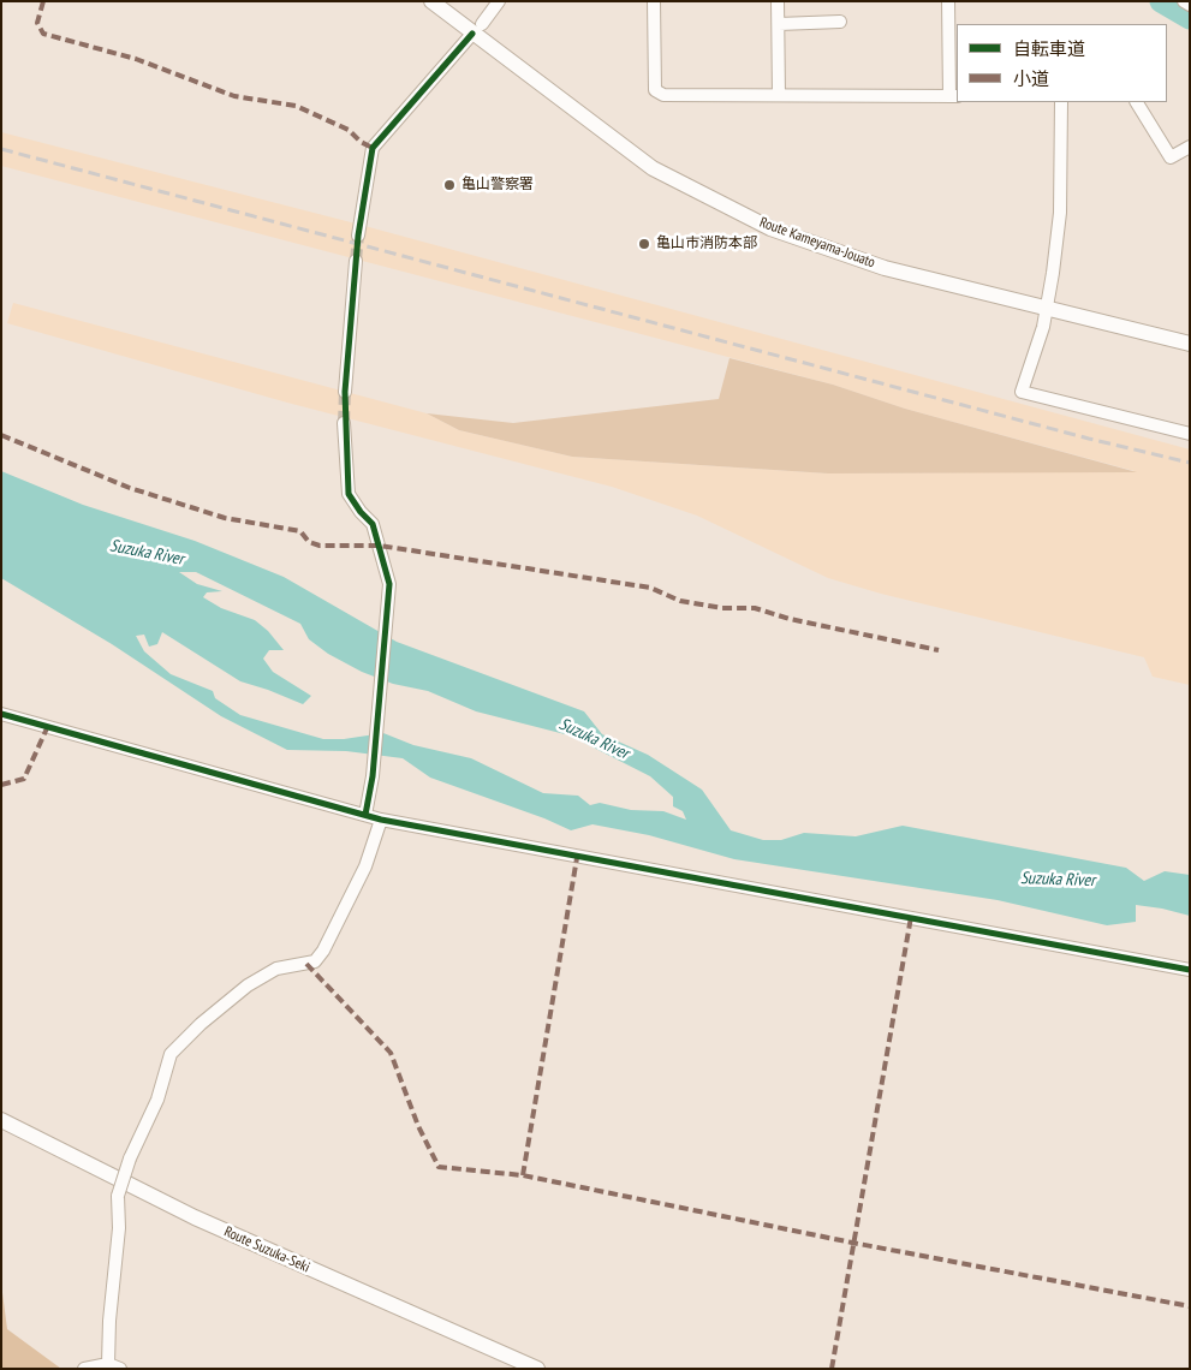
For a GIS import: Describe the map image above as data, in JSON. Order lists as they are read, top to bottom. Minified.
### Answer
{"streets":{"main road":["Route Kameyama-Jouato","Route Suzuka-Seki"]},"water":["Suzuka River"],"places":["亀山警察署","亀山市消防本部"],"legend":["自転車道","小道"]}
